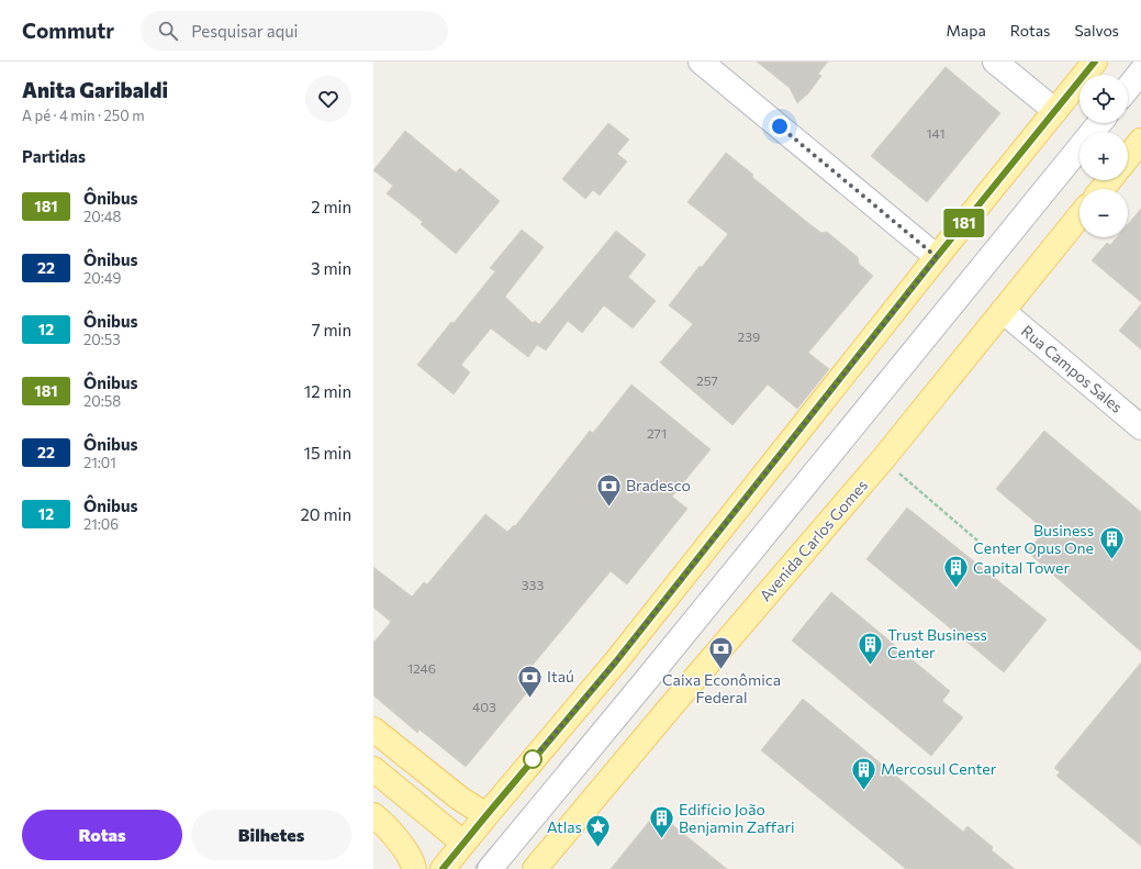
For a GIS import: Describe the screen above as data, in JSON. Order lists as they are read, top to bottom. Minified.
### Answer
{"streets":{"main road":["Avenida Carlos Gomes"],"street":["Rua Campos Sales"]},"crossings":[["Rua Campos Sales","Avenida Carlos Gomes"]],"places":{"bank":["Bradesco","Caixa Econômica Federal","Itaú"],"building":["Business Center Opus One","Capital Tower","Trust Business Center","Mercosul Center","Edifício João Benjamin Zaffari"],"place":["Atlas"]},"lines":["bus line 181"],"house_numbers":["141","239","257","271","333","1246","403"],"page":{"header":"Commutr","search":"Pesquisar aqui","nav":["Mapa","Rotas","Salvos"],"heading":[["Anita Garibaldi","A pé · 4 min · 250 m"],"Partidas"],"on_map":"181","map_buttons":["+","−"],"list":[{"mark":"181","name":"Ônibus","note":"20:48","value":"2 min"},{"mark":"22","name":"Ônibus","note":"20:49","value":"3 min"},{"mark":"12","name":"Ônibus","note":"20:53","value":"7 min"},{"mark":"181","name":"Ônibus","note":"20:58","value":"12 min"},{"mark":"22","name":"Ônibus","note":"21:01","value":"15 min"},{"mark":"12","name":"Ônibus","note":"21:06","value":"20 min"}],"buttons":["Rotas","Bilhetes"]}}
